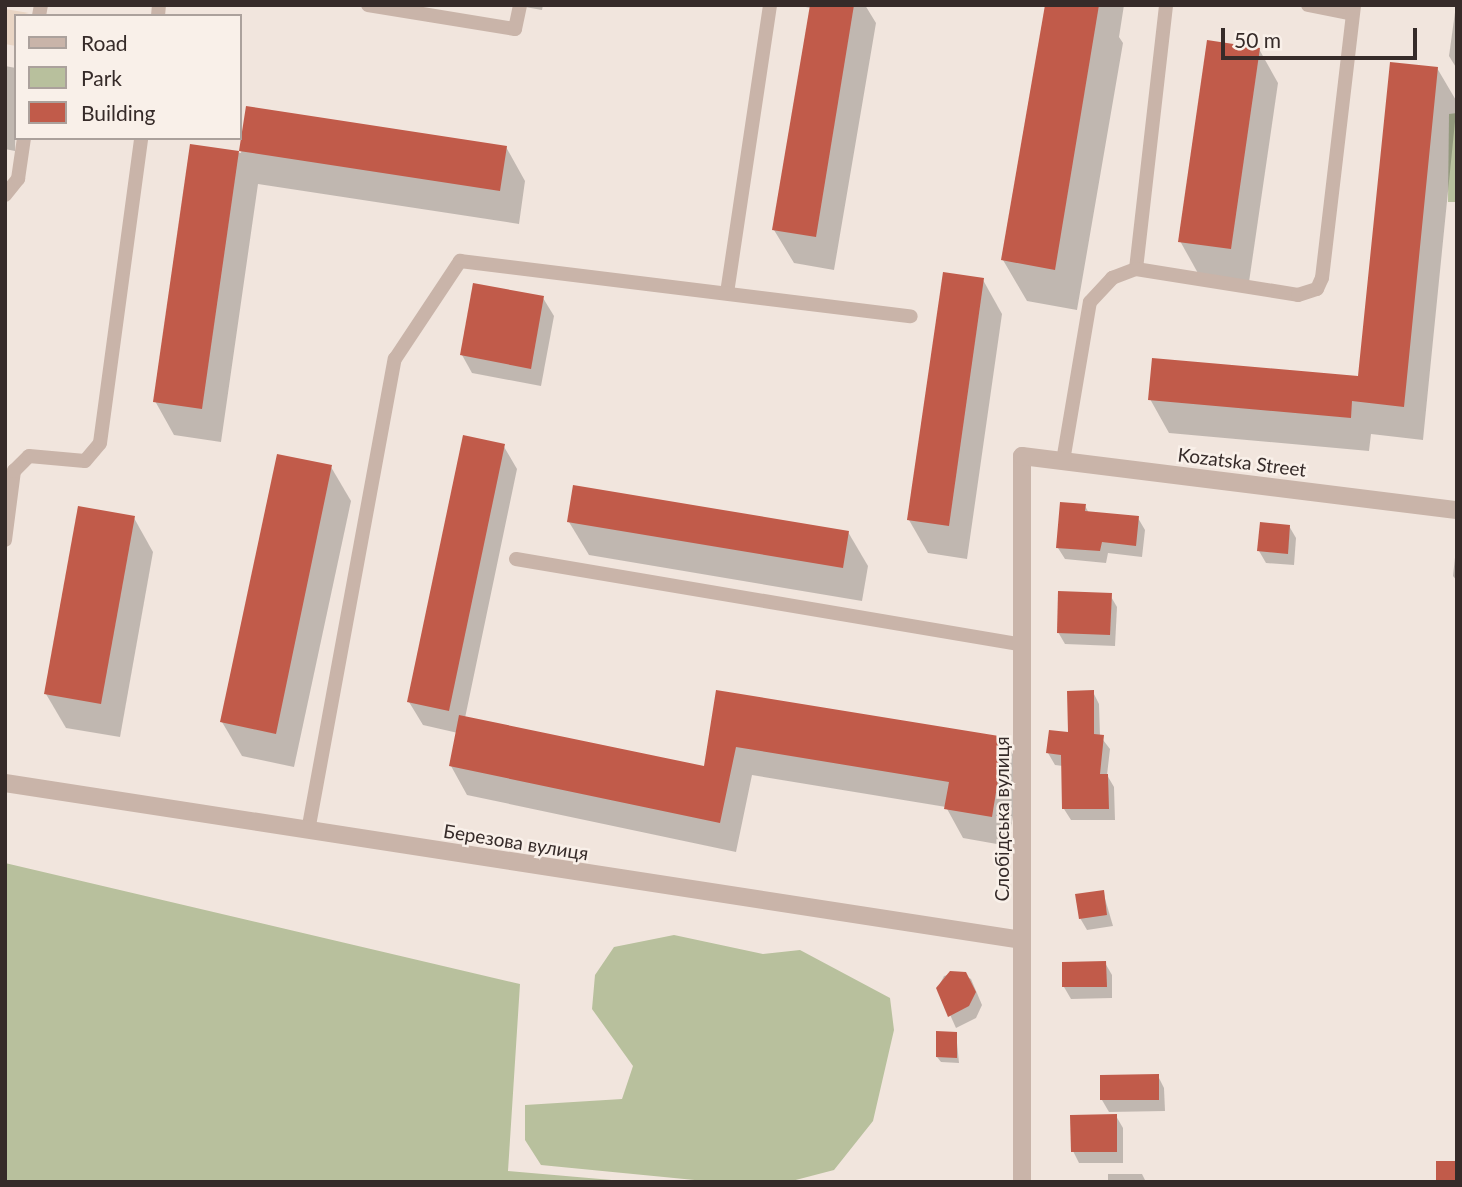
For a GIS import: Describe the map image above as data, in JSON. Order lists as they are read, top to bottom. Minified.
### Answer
{"streets":{"street":["Kozatska Street","Слобідська вулиця","Березова вулиця"]},"crossings":[["Kozatska Street","Слобідська вулиця"],["Слобідська вулиця","Березова вулиця"]],"legend":["Road","Park","Building"],"scale_bar":"50 m"}
